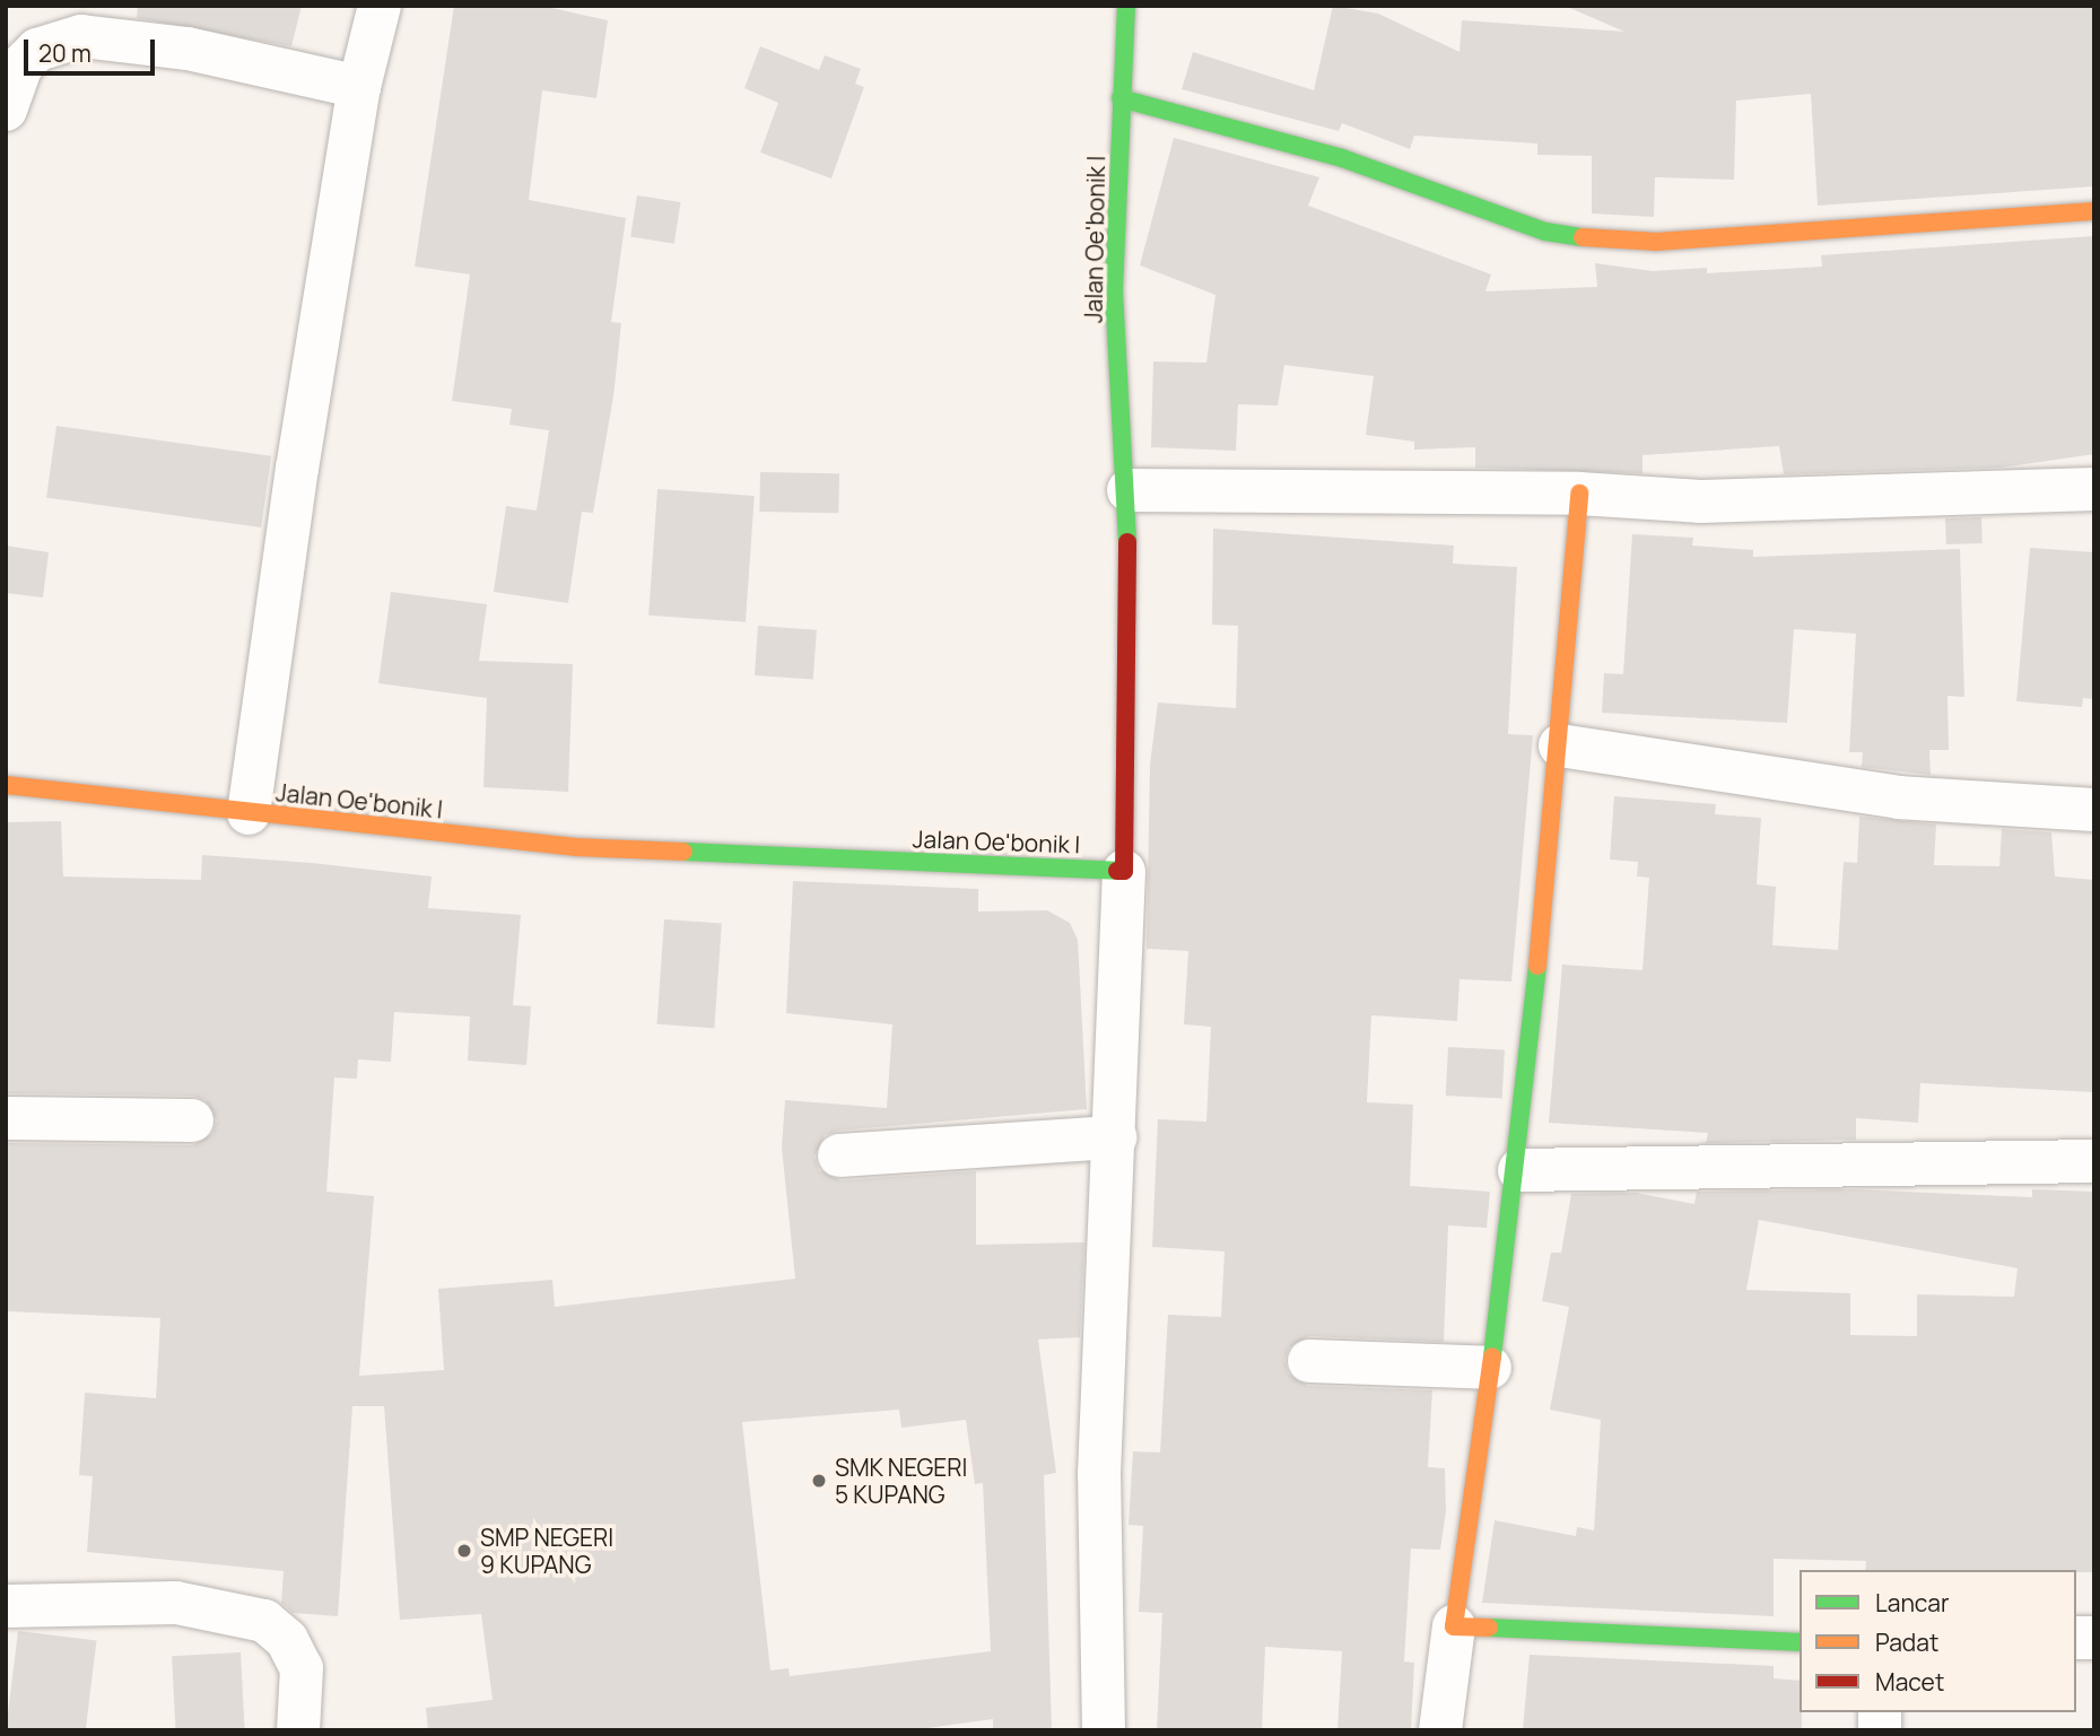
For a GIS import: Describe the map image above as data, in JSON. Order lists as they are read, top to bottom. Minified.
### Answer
{"streets":{"street":["Jalan Oe'bonik I"]},"places":["SMK NEGERI 5 KUPANG","SMP NEGERI 9 KUPANG"],"legend":["Lancar","Padat","Macet"],"scale_bar":"20 m"}
